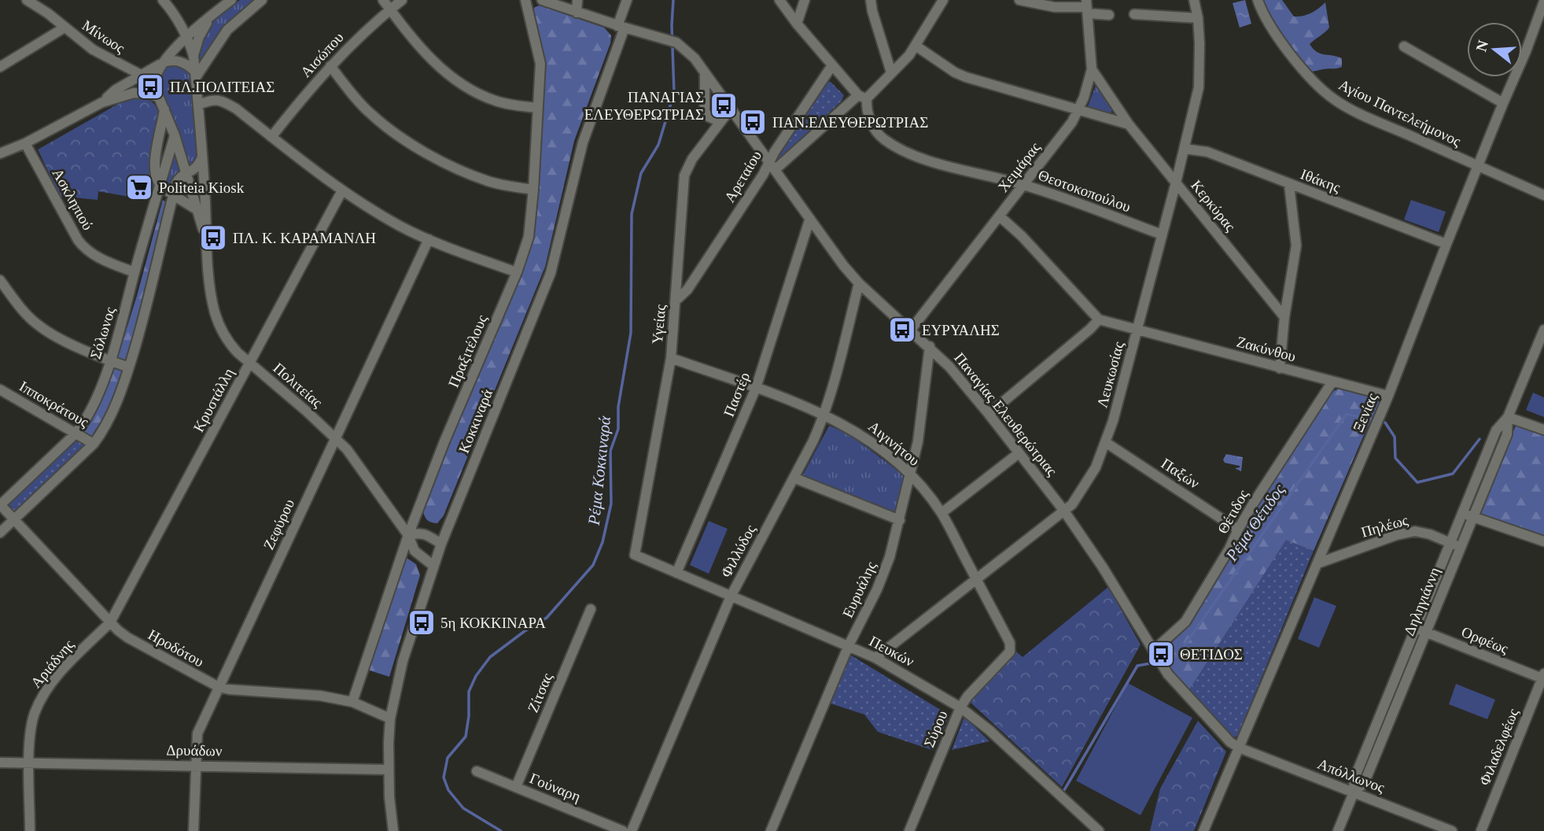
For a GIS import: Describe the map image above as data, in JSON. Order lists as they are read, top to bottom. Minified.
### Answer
{"streets":{"street":["Μίνωος","Αισώπου","Αγίου Παντελεήμονος","Χειμάρας","Αρεταίου","Ιθάκης","Θεοτοκοπούλου","Ασκληπιού","Κερκύρας","Υγείας","Σόλωνος","Ζακύνθου","Πραξιτέλους","Λευκωσίας","Πολιτείας","Παστέρ","Κρυστάλλη","Ιπποκράτους","Ξενίας","Παναγίας Ελευθερώτριας","Κοκκιναρά","Αιγινήτου","Παξών","Θέτιδος","Ζεφύρου","Πηλέως","Φιλλύδος","Ευρυάλης","Δηληγιάννη","Ορφέως","Ηροδότου","Πευκών","Αριάδνης","Ζίτσας","Σύρου","Φιλαδελφέως","Δρυάδων","Απόλλωνος","Γούναρη"]},"crossings":[["Αγίου Παντελεήμονος","Ξενίας"],["Χειμάρας","Θεοτοκοπούλου"],["Χειμάρας","Κερκύρας"],["Χειμάρας","Παναγίας Ελευθερώτριας"],["Αρεταίου","Θεοτοκοπούλου"],["Αρεταίου","Υγείας"],["Αρεταίου","Παναγίας Ελευθερώτριας"],["Ιθάκης","Λευκωσίας"],["Ιθάκης","Ξενίας"],["Θεοτοκοπούλου","Λευκωσίας"],["Ασκληπιού","Σόλωνος"],["Κερκύρας","Λευκωσίας"],["Υγείας","Παναγίας Ελευθερώτριας"],["Υγείας","Αιγινήτου"],["Υγείας","Πευκών"],["Σόλωνος","Πολιτείας"],["Σόλωνος","Ιπποκράτους"],["Σόλωνος","Ηροδότου"],["Ζακύνθου","Λευκωσίας"],["Ζακύνθου","Ξενίας"],["Ζακύνθου","Θέτιδος"],["Πραξιτέλους","Πολιτείας"],["Πραξιτέλους","Ηροδότου"],["Λευκωσίας","Παναγίας Ελευθερώτριας"],["Λευκωσίας","Αιγινήτου"],["Λευκωσίας","Παξών"],["Λευκωσίας","Πευκών"],["Πολιτείας","Κρυστάλλη"],["Πολιτείας","Κοκκιναρά"],["Πολιτείας","Ζεφύρου"],["Παστέρ","Παναγίας Ελευθερώτριας"],["Παστέρ","Αιγινήτου"],["Παστέρ","Πευκών"],["Κρυστάλλη","Ηροδότου"],["Κρυστάλλη","Αριάδνης"],["Ξενίας","Παναγίας Ελευθερώτριας"],["Ξενίας","Πηλέως"],["Ξενίας","Απόλλωνος"],["Παναγίας Ελευθερώτριας","Κοκκιναρά"],["Παναγίας Ελευθερώτριας","Θέτιδος"],["Παναγίας Ελευθερώτριας","Φιλλύδος"],["Παναγίας Ελευθερώτριας","Ευρυάλης"],["Παναγίας Ελευθερώτριας","Απόλλωνος"],["Κοκκιναρά","Ηροδότου"],["Κοκκιναρά","Δρυάδων"],["Αιγινήτου","Φιλλύδος"],["Αιγινήτου","Ευρυάλης"],["Αιγινήτου","Σύρου"],["Παξών","Θέτιδος"],["Ζεφύρου","Ηροδότου"],["Ζεφύρου","Δρυάδων"],["Πηλέως","Δηληγιάννη"],["Φιλλύδος","Πευκών"],["Ευρυάλης","Πευκών"],["Δηληγιάννη","Ορφέως"],["Δηληγιάννη","Απόλλωνος"],["Ορφέως","Φιλαδελφέως"],["Ηροδότου","Αριάδνης"],["Πευκών","Σύρου"],["Αριάδνης","Δρυάδων"],["Ζίτσας","Γούναρη"]],"water":["Ρέμα Κοκκιναρά","Ρέμα Θέτιδος"],"places":{"bus stop":["ΠΛ.ΠΟΛΙΤΕΙΑΣ","ΠΑΝΑΓΙΑΣ ΕΛΕΥΘΕΡΩΤΡΙΑΣ","ΠΑΝ.ΕΛΕΥΘΕΡΩΤΡΙΑΣ","ΠΛ. Κ. ΚΑΡΑΜΑΝΛΗ","ΕΥΡΥΑΛΗΣ","5η ΚΟΚΚΙΝΑΡΑ","ΘΕΤΙΔΟΣ"],"supermarket":["Politeia Kiosk"]},"north":"left"}
